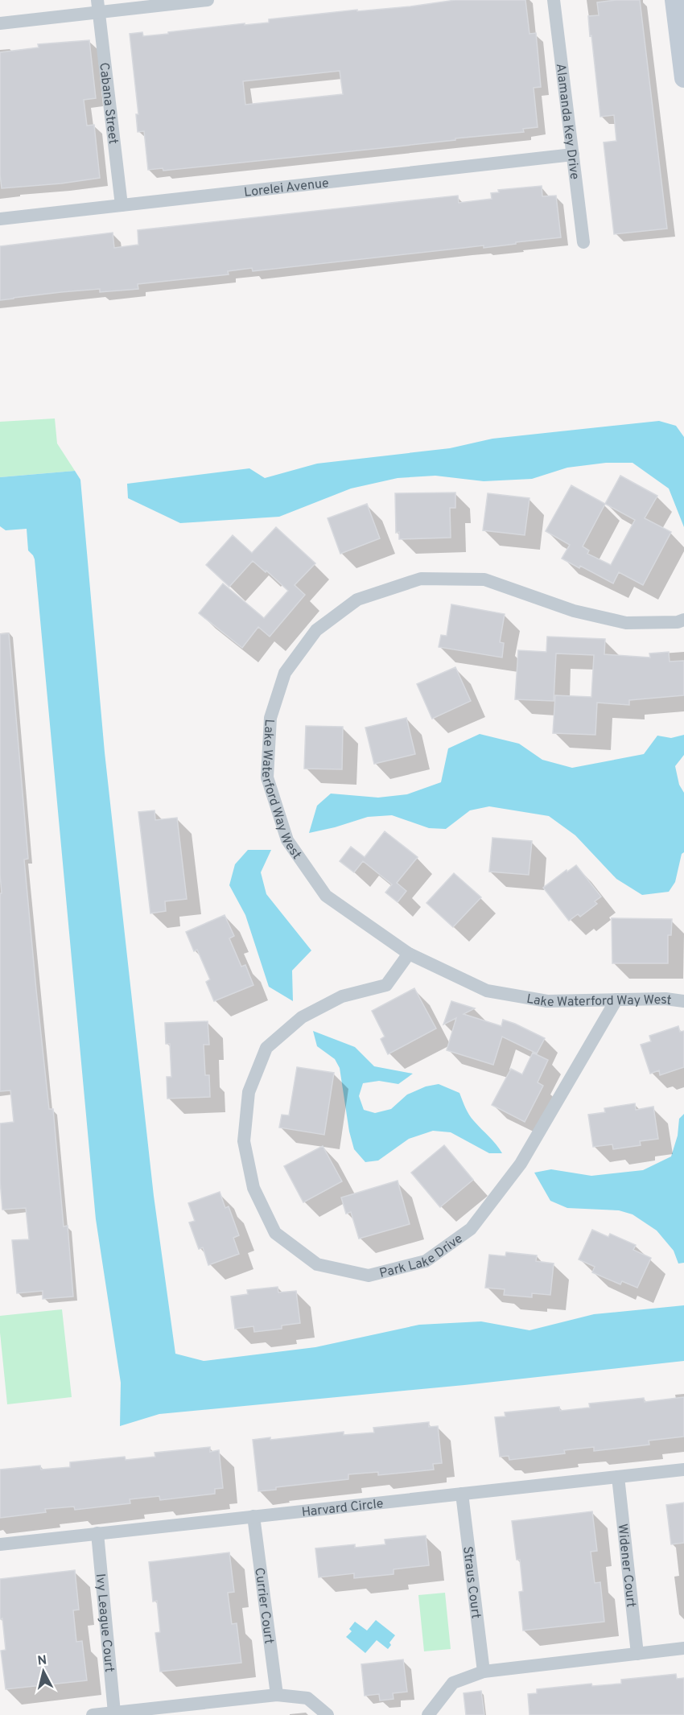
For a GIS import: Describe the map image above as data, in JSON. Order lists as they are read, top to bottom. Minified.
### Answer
{"streets":{"street":["Cabana Street","Alamanda Key Drive","Lorelei Avenue","Lake Waterford Way West","Park Lake Drive","Harvard Circle","Widener Court","Straus Court","Currier Court","Ivy League Court"]},"crossings":[["Cabana Street","Lorelei Avenue"],["Alamanda Key Drive","Lorelei Avenue"],["Lake Waterford Way West","Park Lake Drive"],["Harvard Circle","Widener Court"],["Harvard Circle","Straus Court"],["Harvard Circle","Currier Court"],["Harvard Circle","Ivy League Court"]],"north":"top"}
